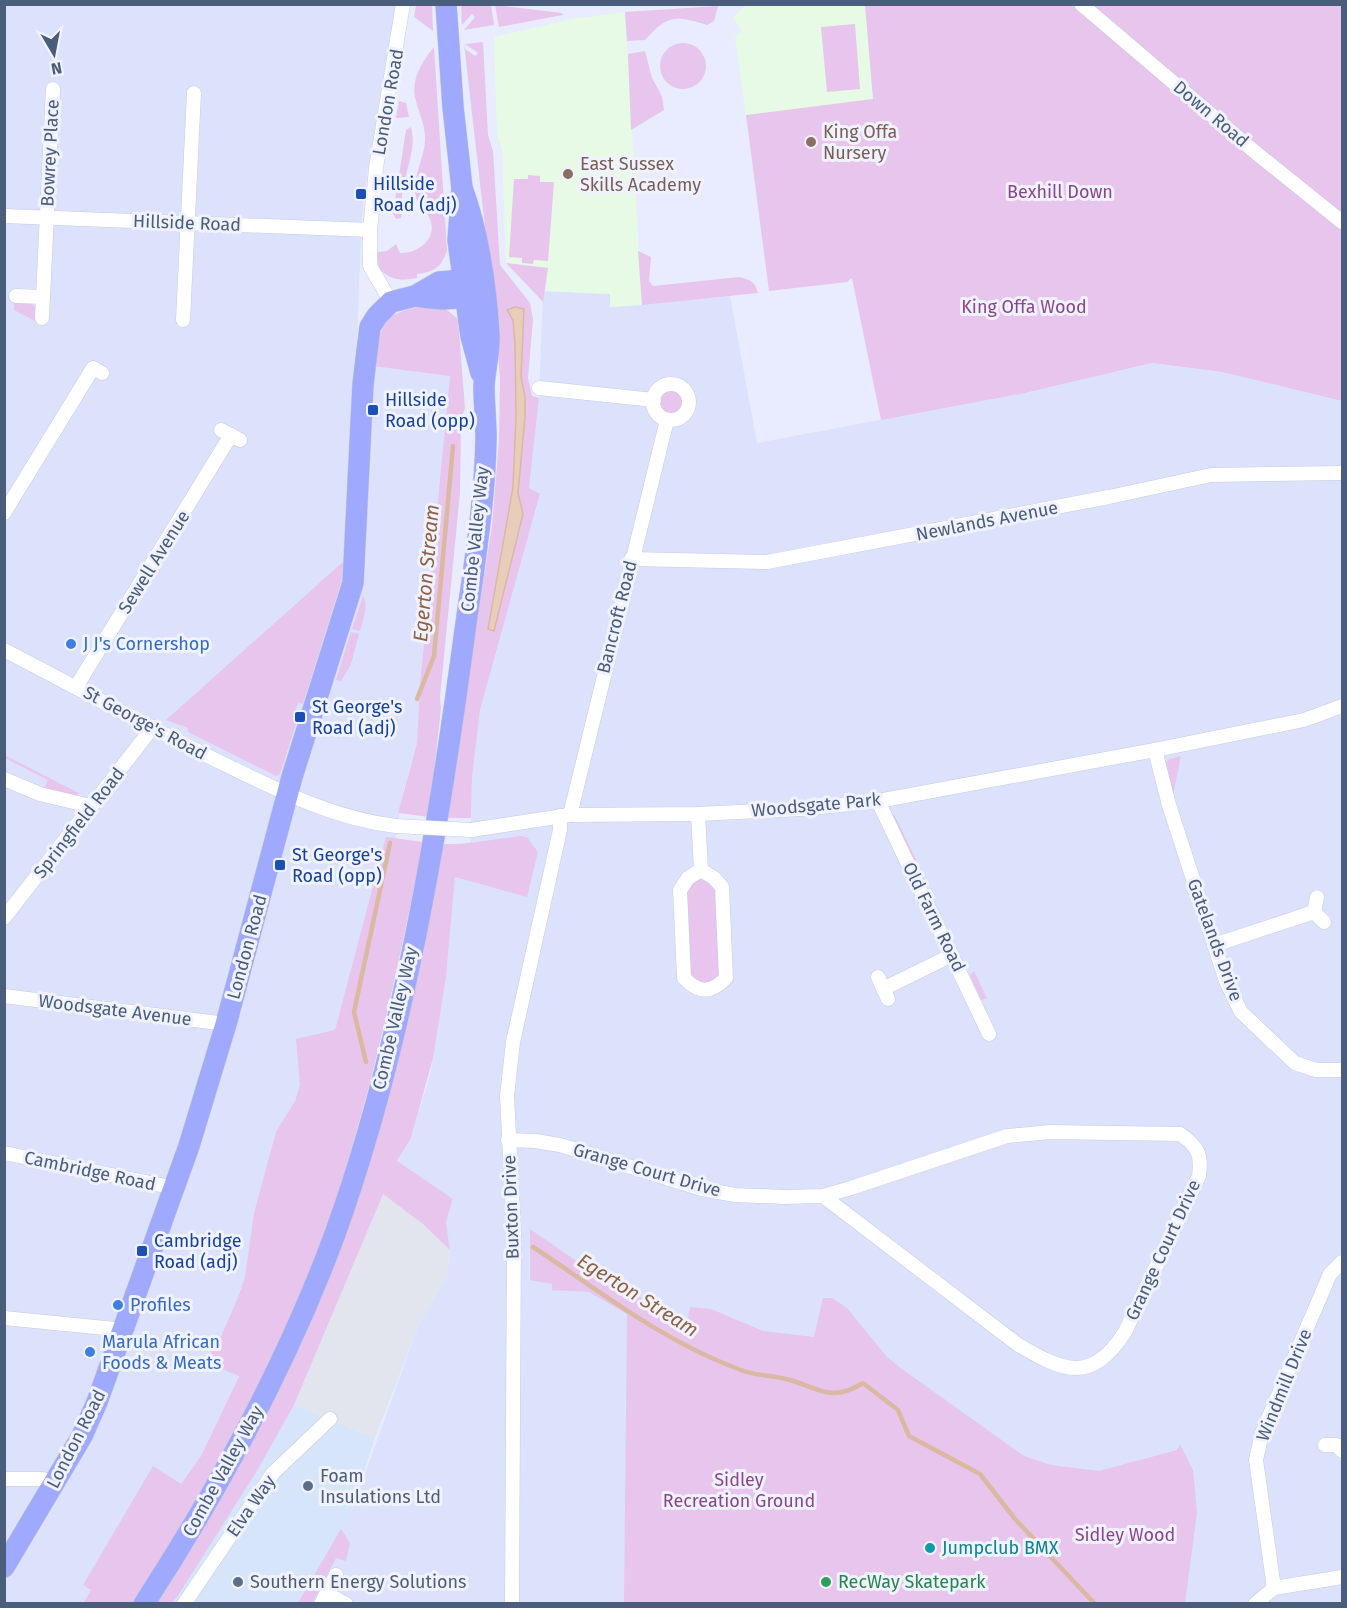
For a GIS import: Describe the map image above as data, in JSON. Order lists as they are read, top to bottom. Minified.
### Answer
{"streets":{"main road":["London Road","Combe Valley Way"],"street":["Down Road","Bowrey Place","Hillside Road","Newlands Avenue","Sewell Avenue","Bancroft Road","St George's Road","Woodsgate Park","Springfield Road","Old Farm Road","Gatelands Drive","Woodsgate Avenue","Grange Court Drive","Cambridge Road","Buxton Drive","Windmill Drive","Elva Way"]},"crossings":[["London Road","Hillside Road"],["London Road","St George's Road"],["London Road","Woodsgate Park"],["London Road","Woodsgate Avenue"],["London Road","Cambridge Road"],["Bowrey Place","Hillside Road"],["Newlands Avenue","Bancroft Road"],["Sewell Avenue","St George's Road"],["Bancroft Road","Woodsgate Park"],["Bancroft Road","Buxton Drive"],["St George's Road","Woodsgate Park"],["St George's Road","Springfield Road"],["Woodsgate Park","Old Farm Road"],["Woodsgate Park","Gatelands Drive"],["Woodsgate Park","Buxton Drive"],["Grange Court Drive","Buxton Drive"]],"water":["Egerton Stream"],"parks":["Bexhill Down","King Offa Wood","Sidley Recreation Ground","Sidley Wood"],"places":{"other":["King Offa Nursery","East Sussex Skills Academy","J J's Cornershop","Profiles","Marula African Foods & Meats","Foam Insulations Ltd","Jumpclub BMX","Southern Energy Solutions","RecWay Skatepark"],"transit":["Hillside Road (adj)","Hillside Road (opp)","St George's Road (adj)","St George's Road (opp)","Cambridge Road (adj)"]},"north":"bottom"}
